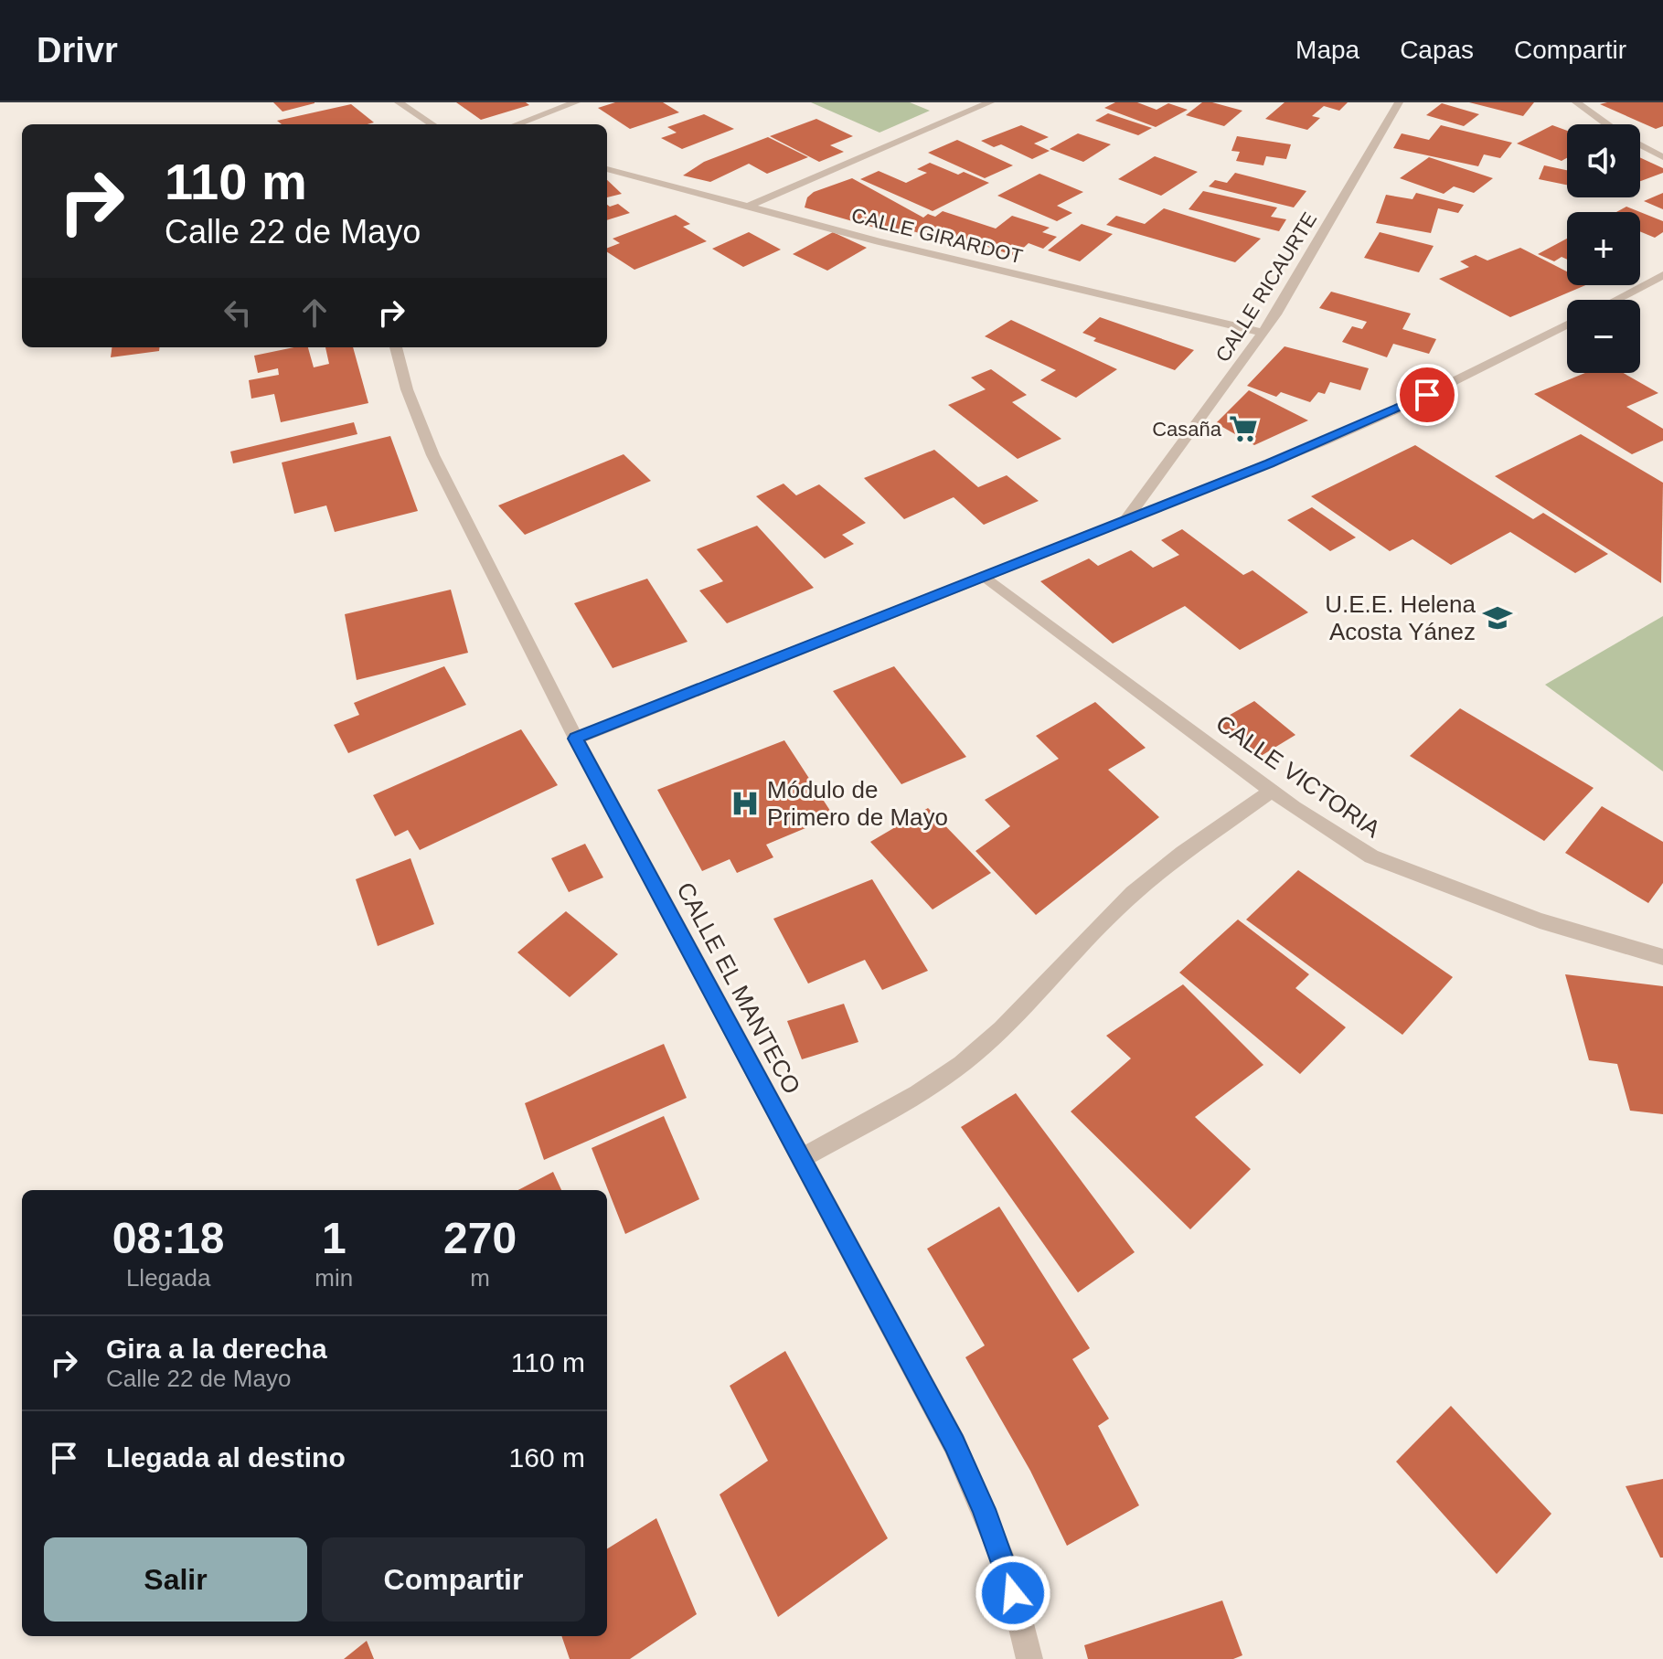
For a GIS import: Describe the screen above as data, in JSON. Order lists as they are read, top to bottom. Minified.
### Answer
{"streets":{"street":["CALLE GIRARDOT","CALLE RICAURTE","CALLE VICTORIA","CALLE EL MANTECO"]},"crossings":[["CALLE GIRARDOT","CALLE RICAURTE"]],"places":{"supermarket":["Casaña"],"school or university":["U.E.E. Helena Acosta Yánez"],"hospital":["Módulo de Primero de Mayo"]},"page":{"header":"Drivr","nav":["Mapa","Capas","Compartir"],"map_buttons":["+","−"],"turn":["110 m","Calle 22 de Mayo"],"eta":["08:18","Llegada","1","min","270","m"],"list":[{"name":"Gira a la derecha","note":"Calle 22 de Mayo","value":"110 m"},{"name":"Llegada al destino","value":"160 m"}],"buttons":["Salir","Compartir"]}}
